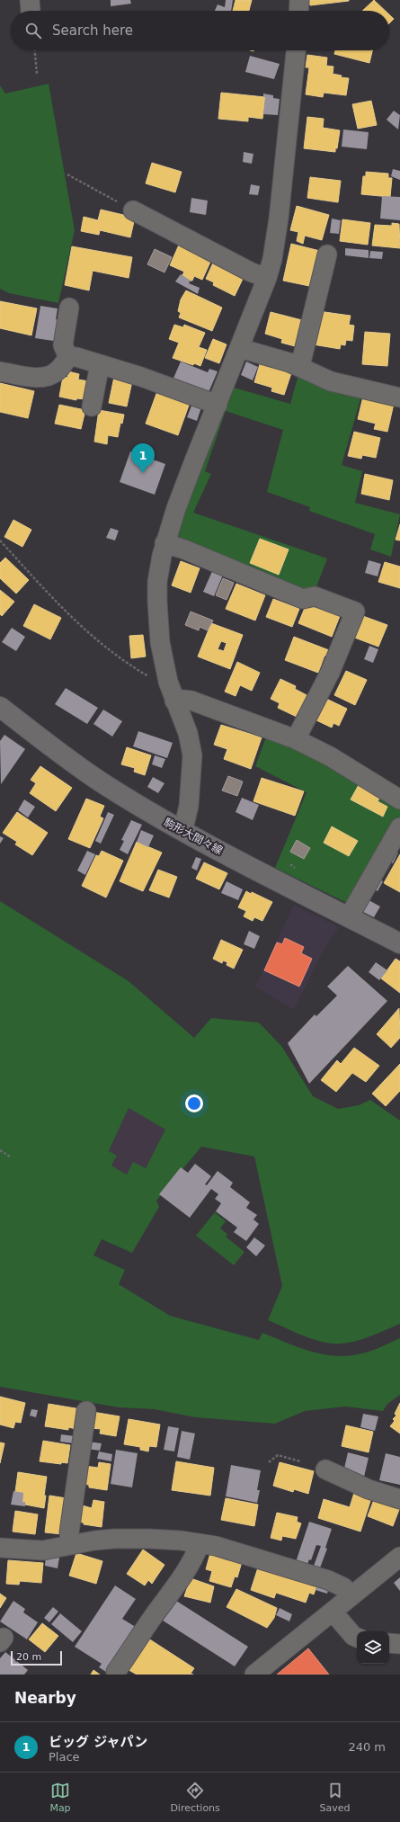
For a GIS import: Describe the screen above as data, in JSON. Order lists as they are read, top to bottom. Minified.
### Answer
{"streets":{"main road":["駒形大間々線"]},"scale_bar":"20 m","page":{"search":"Search here","pins":"1","scale":"20 m","heading":"Nearby","list":[{"mark":"1","name":"ビッグ ジャパン","note":"Place","value":"240 m"}],"nav":["Map","Directions","Saved"]}}
